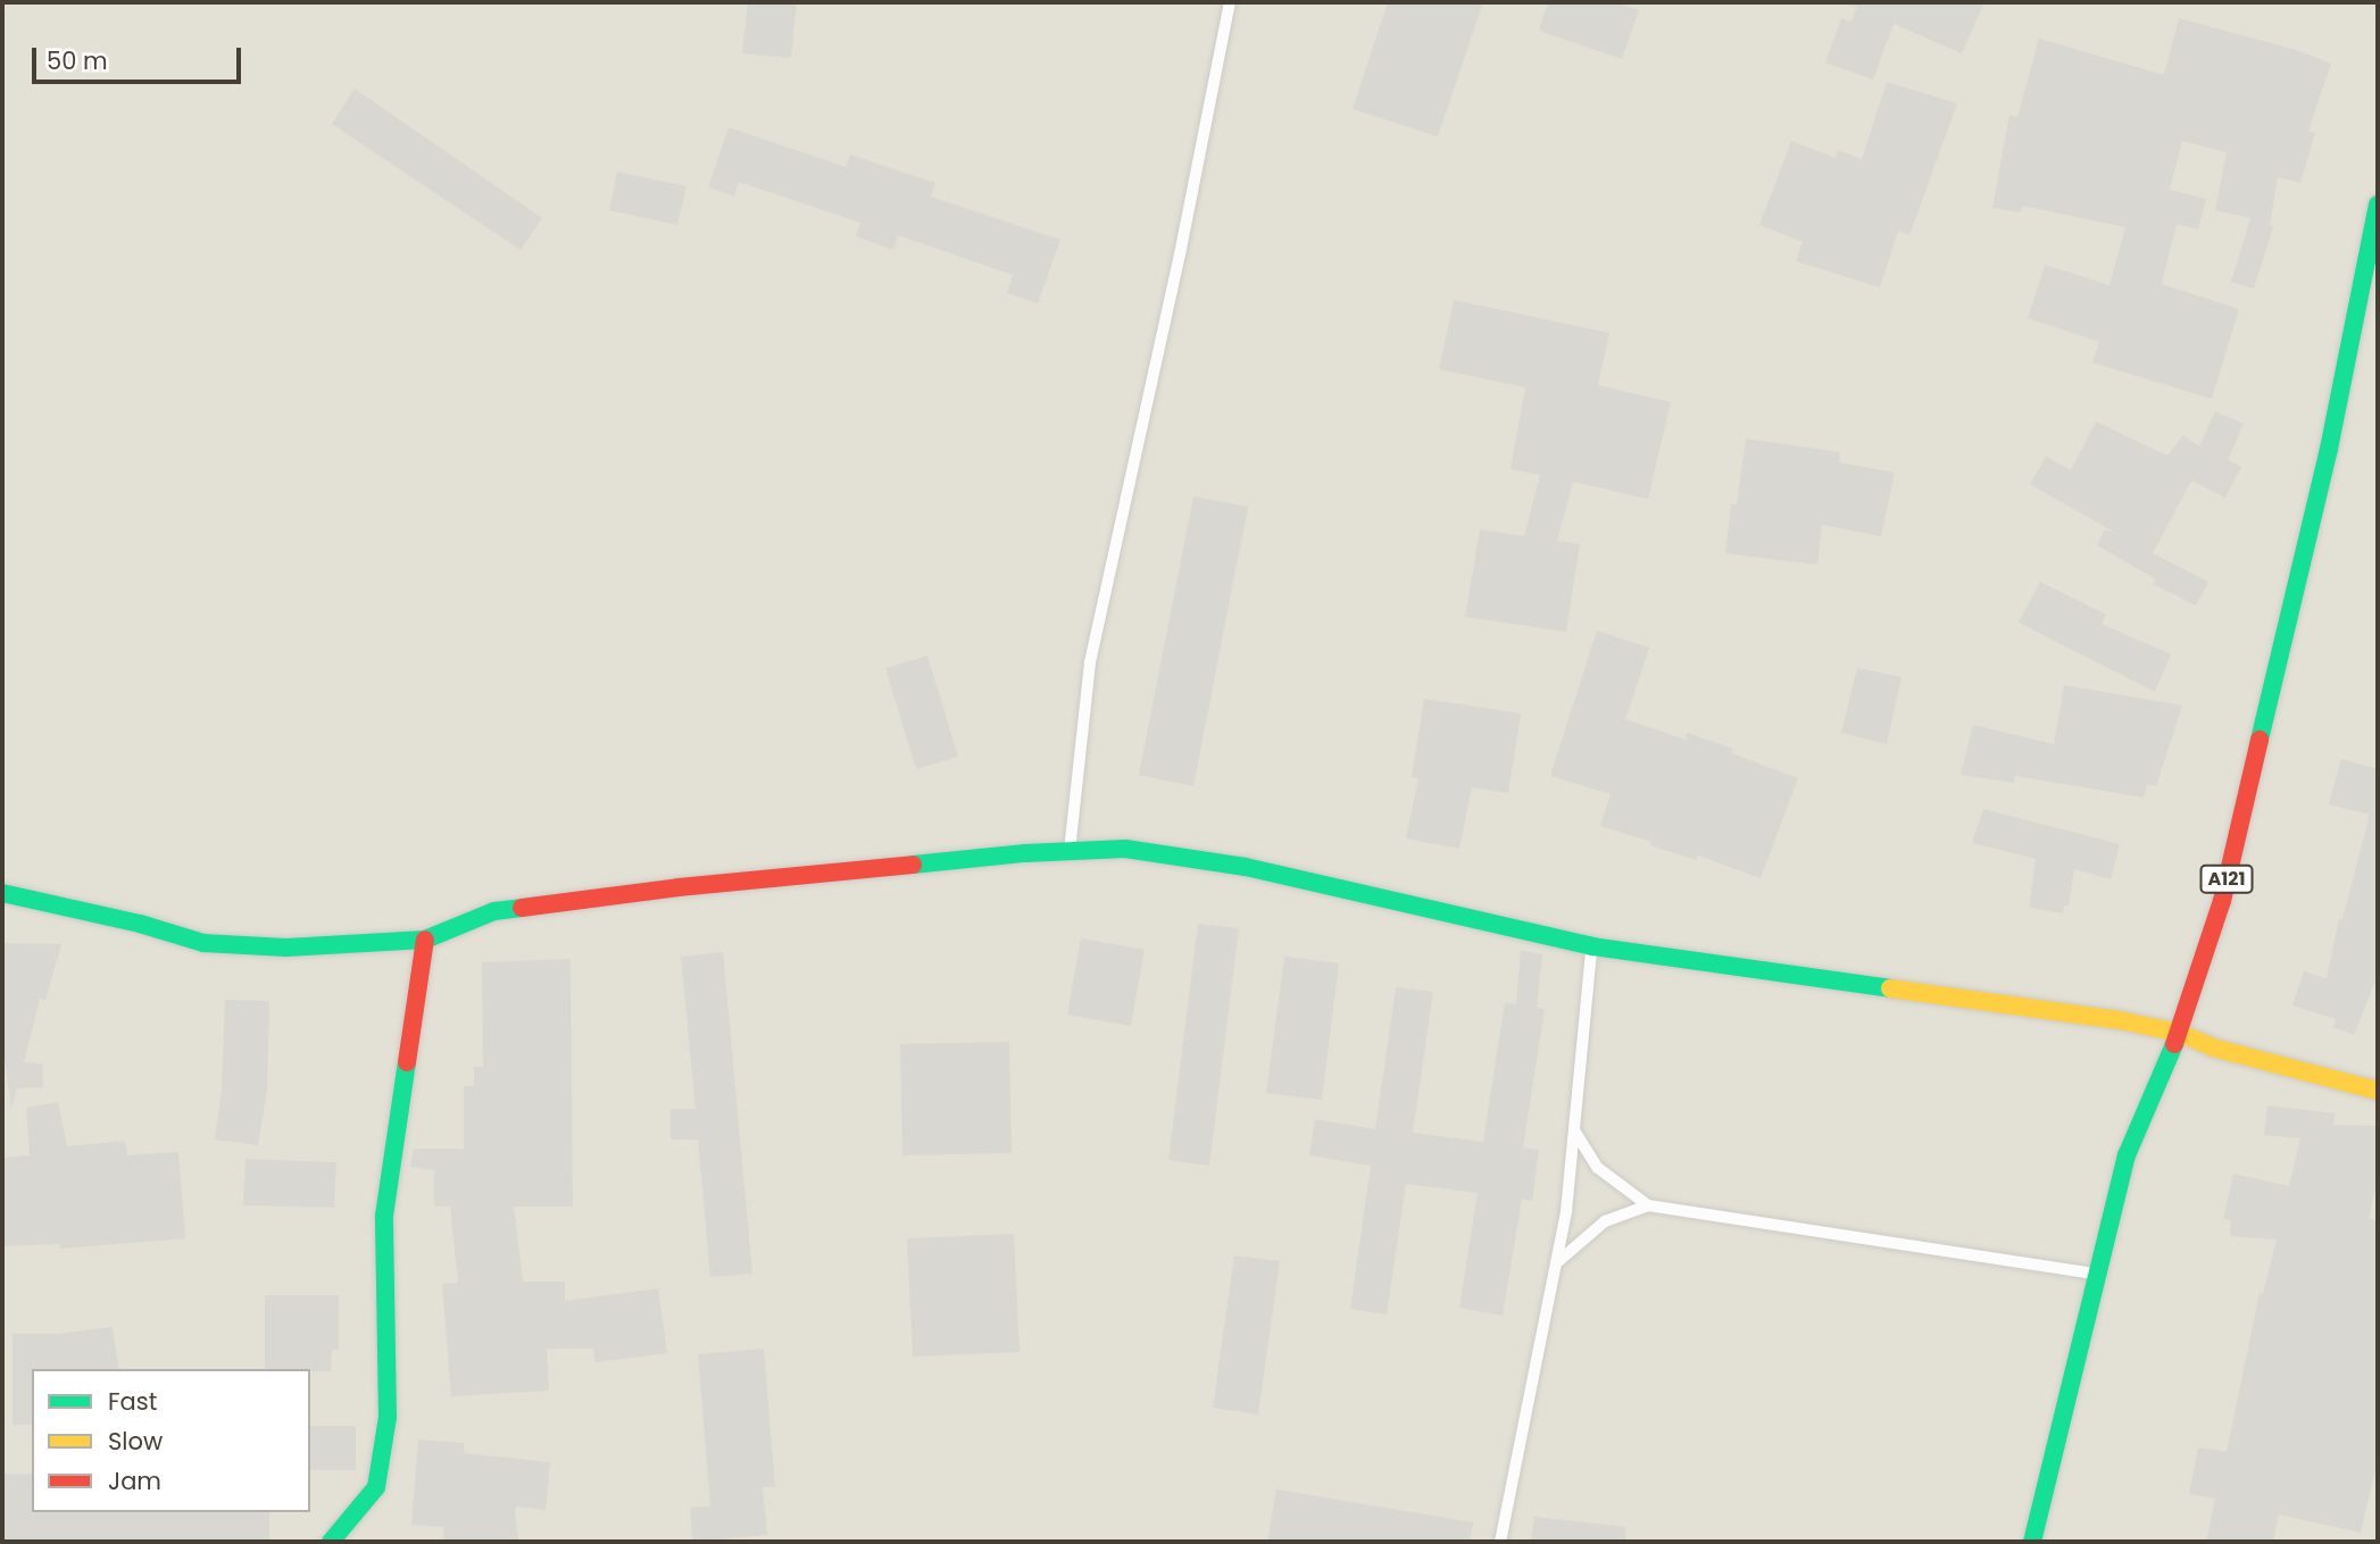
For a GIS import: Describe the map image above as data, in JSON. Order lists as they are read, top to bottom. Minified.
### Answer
{"streets":{"street":["A121"]},"legend":["Fast","Slow","Jam"],"scale_bar":"50 m"}
